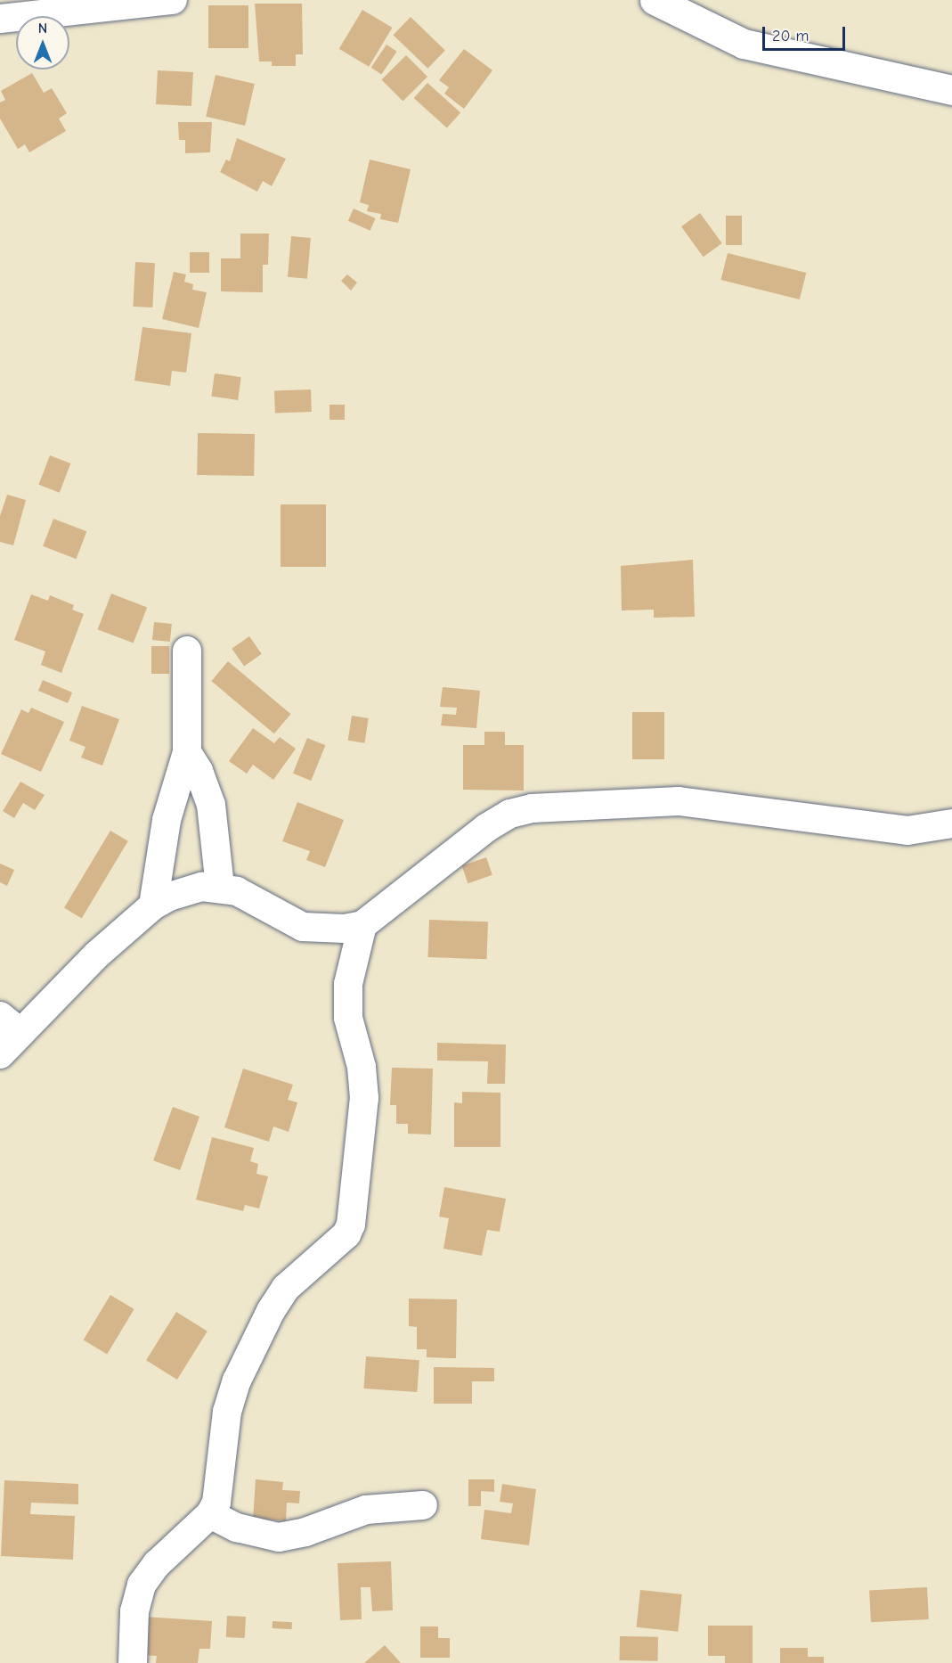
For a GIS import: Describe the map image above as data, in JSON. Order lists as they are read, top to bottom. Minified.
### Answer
{"scale_bar":"20 m","north":"top"}
